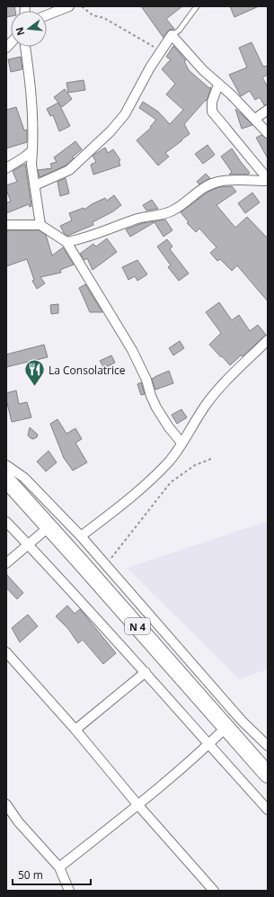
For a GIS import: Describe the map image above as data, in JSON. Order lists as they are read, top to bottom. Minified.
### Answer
{"streets":{"highway":["N 4"]},"places":{"restaurant":["La Consolatrice"]},"scale_bar":"50 m","north":"left"}
